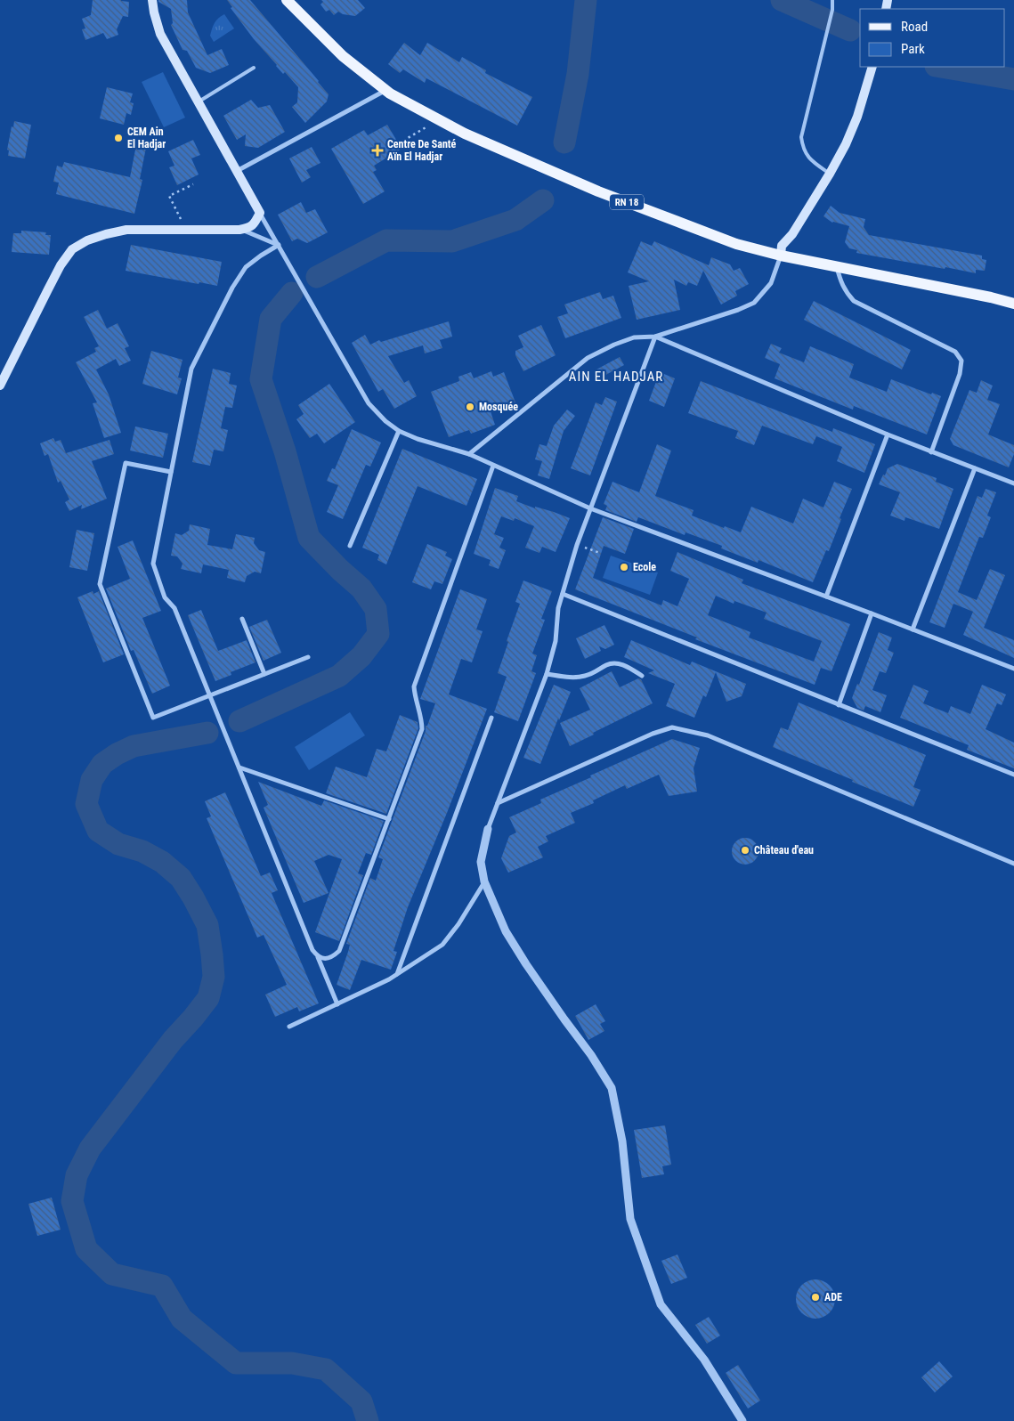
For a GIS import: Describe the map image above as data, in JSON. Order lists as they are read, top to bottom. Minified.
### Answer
{"streets":{"main road":["RN 18"]},"districts":["AIN EL HADJAR"],"places":{"other":["CEM Ain El Hadjar","Mosquée","Ecole","Château d'eau","ADE"],"health":["Centre De Santé Aïn El Hadjar"]},"legend":["Road","Park"]}
